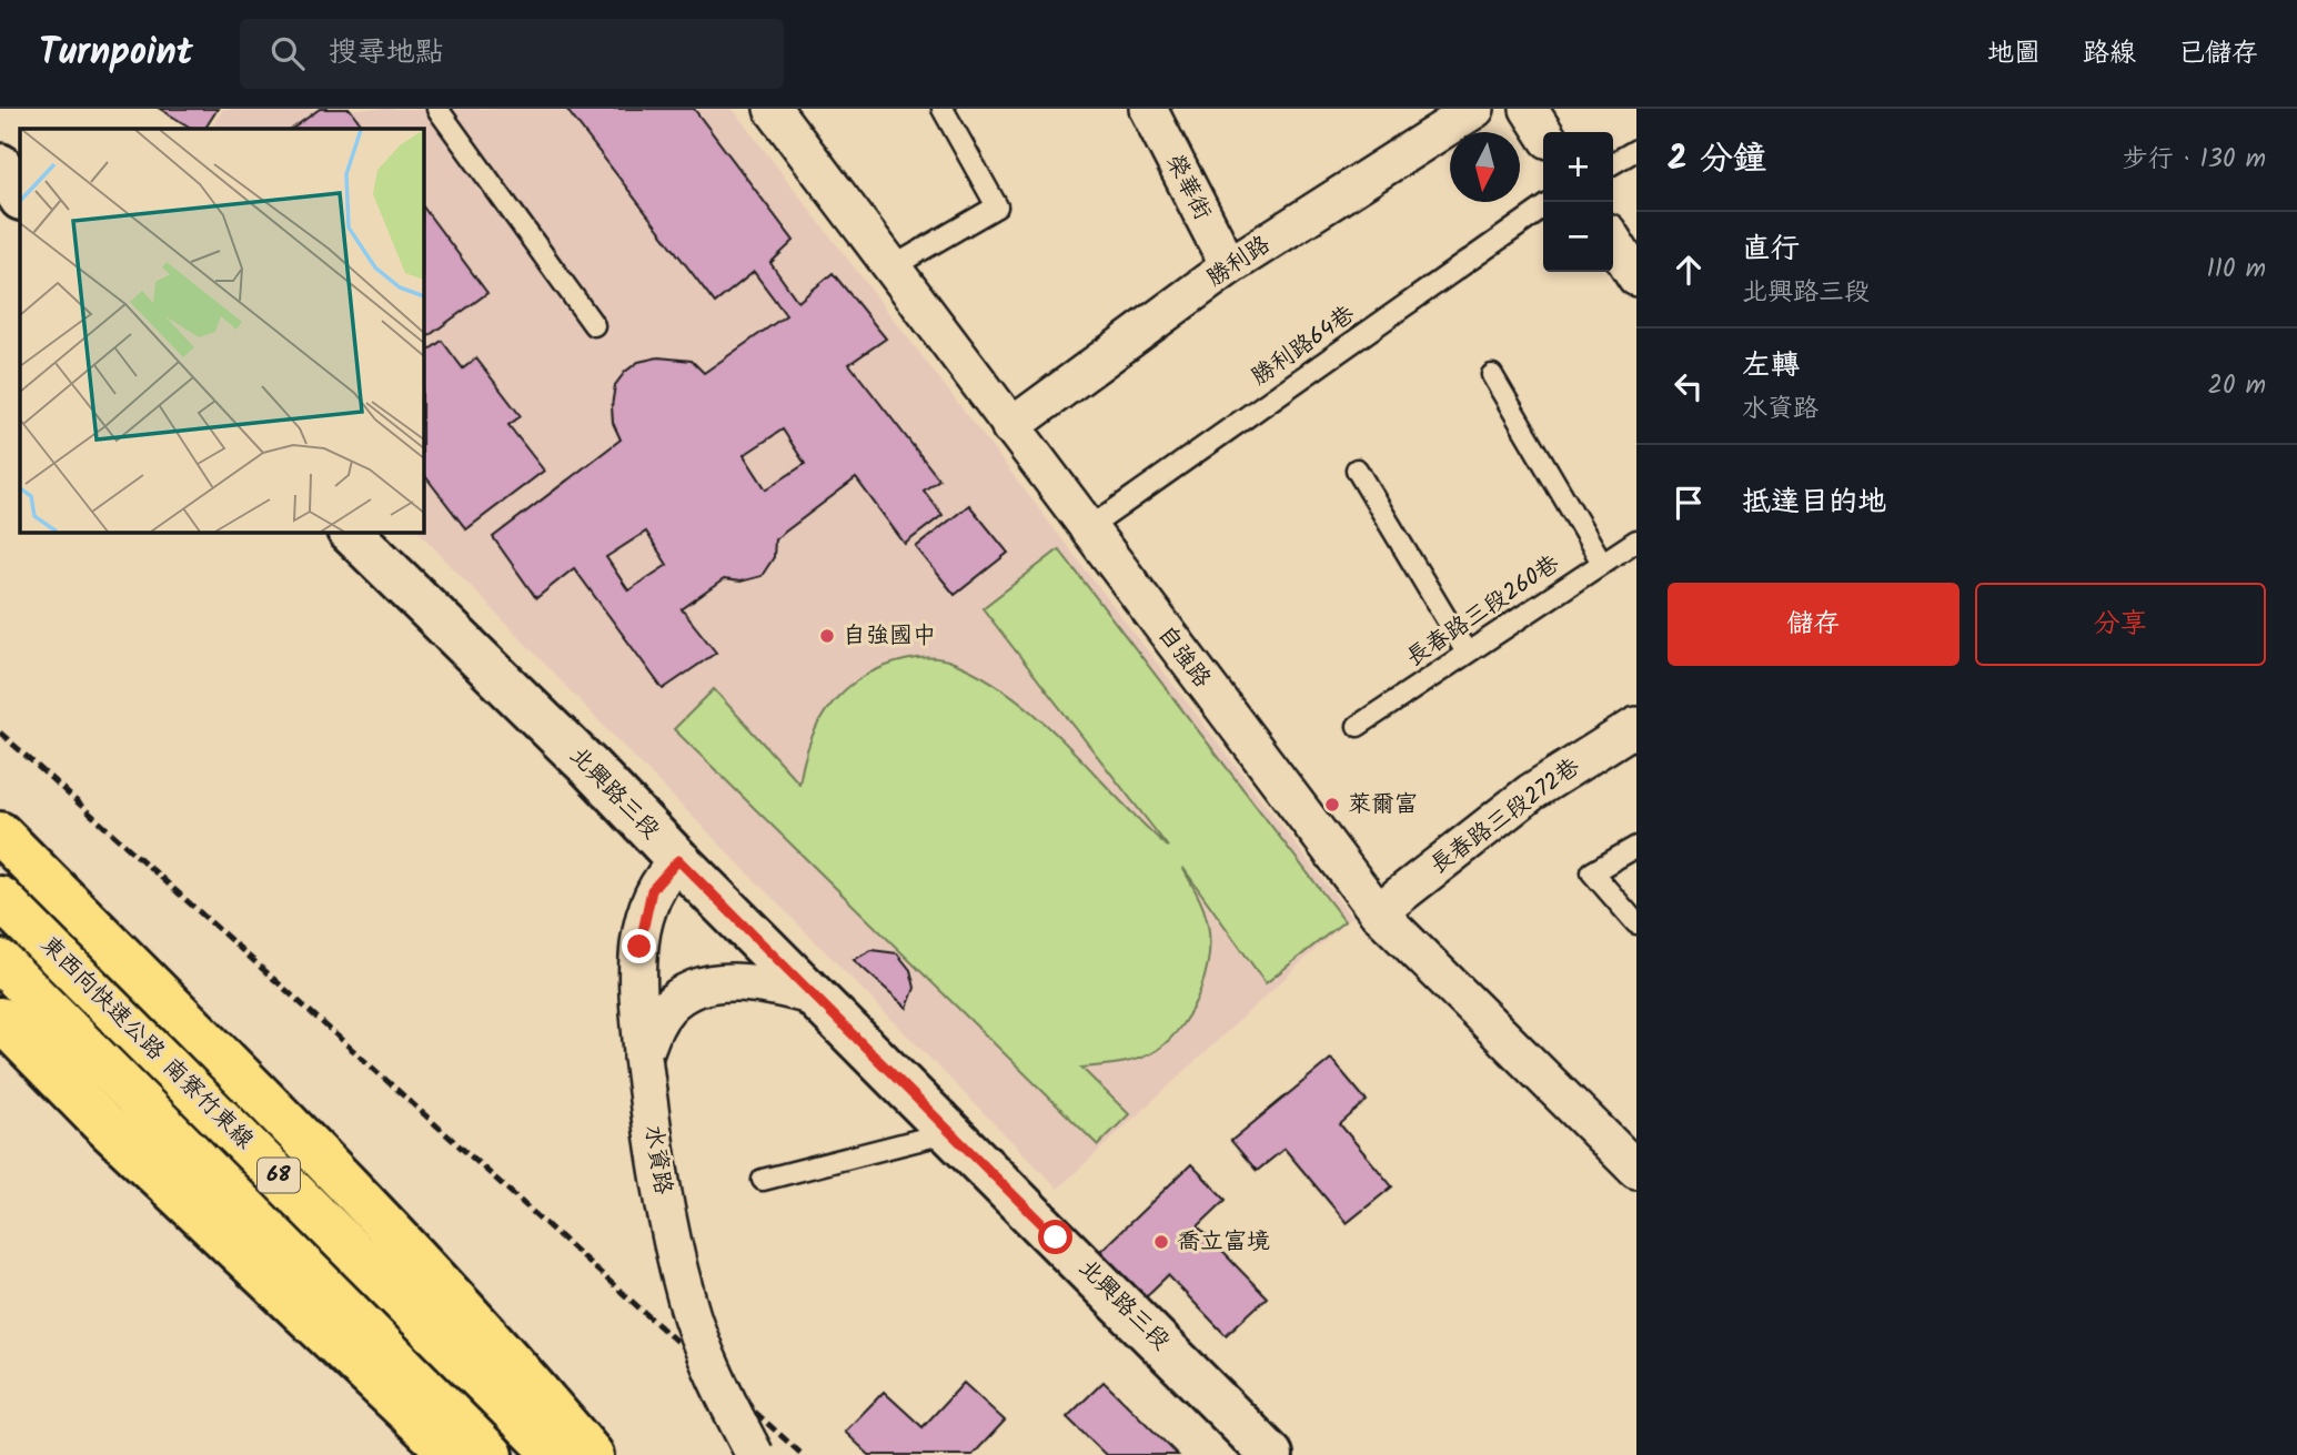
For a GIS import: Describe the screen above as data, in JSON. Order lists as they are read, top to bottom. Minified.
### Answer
{"streets":{"highway":["東西向快速公路 南寮竹東線","68"],"street":["榮華街","勝利路","自強路","北興路三段","長春路三段272巷","水資路"],"lane":["勝利路64巷","長春路三段260巷"]},"crossings":[["榮華街","勝利路"],["勝利路","自強路"],["勝利路64巷","自強路"],["自強路","長春路三段272巷"],["北興路三段","水資路"]],"places":["自強國中","萊爾富","喬立富境"],"north":"bottom","page":{"header":"Turnpoint","search":"搜尋地點","nav":["地圖","路線","已儲存"],"heading":["2 分鐘","步行 · 130 m"],"map_buttons":["+","−"],"list":[["直行","北興路三段","110 m"],["左轉","水資路","20 m"],"抵達目的地"],"buttons":["儲存","分享"]}}
